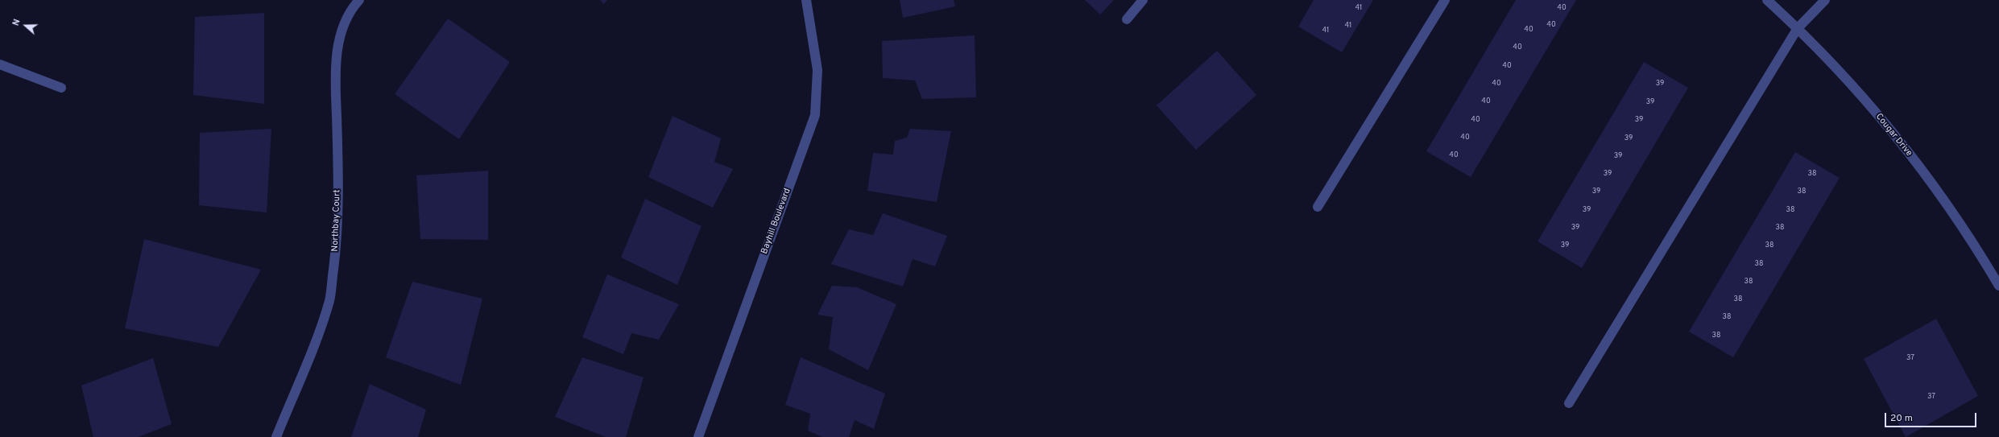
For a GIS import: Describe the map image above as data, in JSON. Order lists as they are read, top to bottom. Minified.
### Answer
{"streets":{"street":["Cougar Drive","Northbay Court","Bayhill Boulevard"]},"house_numbers":["41","40","40","41","40","41","40","40","40","39","40","39","40","39","40","39","40","39","39","38","39","38","39","38","39","38","39","38","38","38","38","38","38","37","37"],"scale_bar":"20 m","north":"left"}
